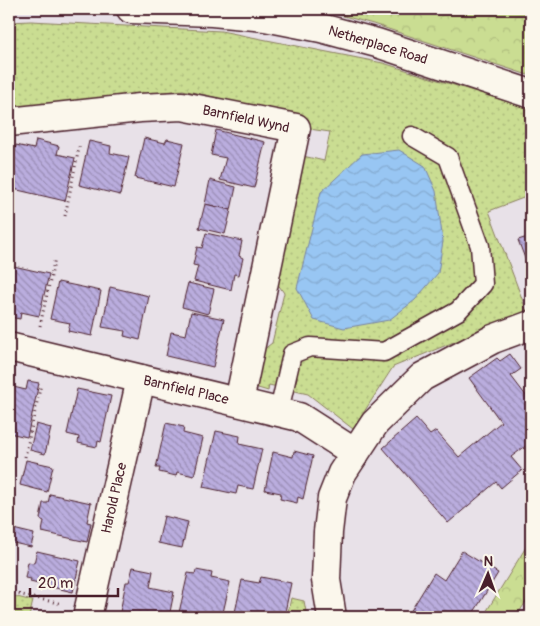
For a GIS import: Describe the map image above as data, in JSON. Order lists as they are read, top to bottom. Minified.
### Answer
{"streets":{"street":["Netherplace Road","Barnfield Wynd","Barnfield Place","Harold Place"]},"crossings":[["Barnfield Wynd","Barnfield Place"],["Barnfield Place","Harold Place"]],"scale_bar":"20 m","north":"top"}
